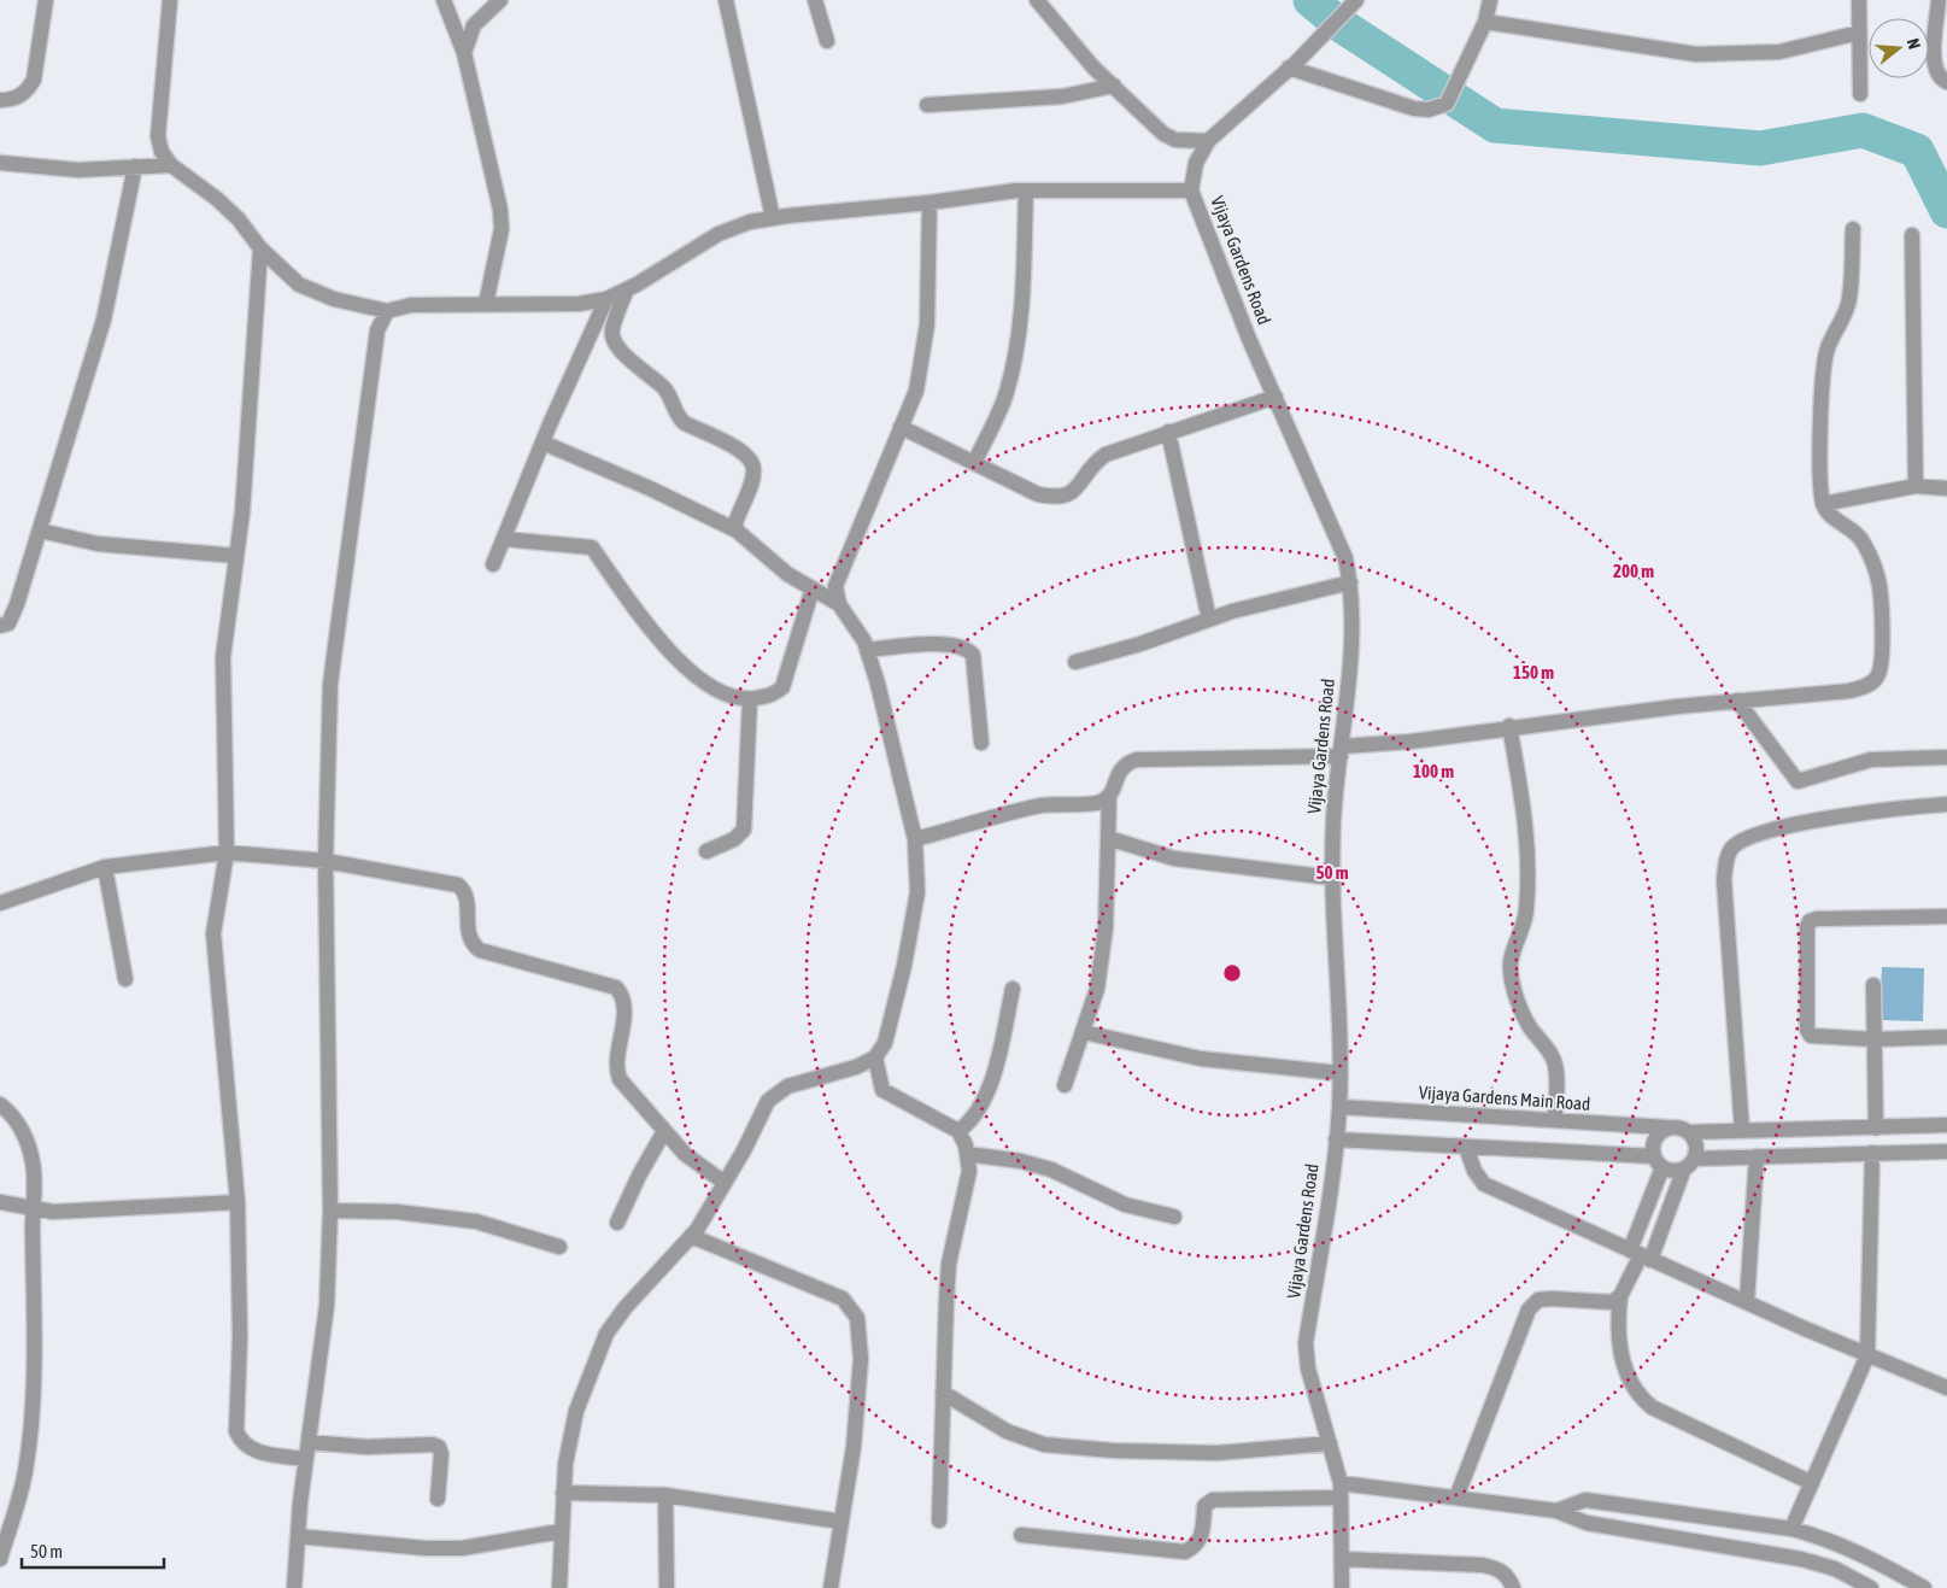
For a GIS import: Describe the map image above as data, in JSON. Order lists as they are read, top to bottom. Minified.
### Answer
{"streets":{"street":["Vijaya Gardens Road","Vijaya Gardens Main Road"]},"crossings":[["Vijaya Gardens Road","Vijaya Gardens Main Road"]],"scale_bar":"50 m","north":"right","rings":["200 m","150 m","100 m","50 m"]}
